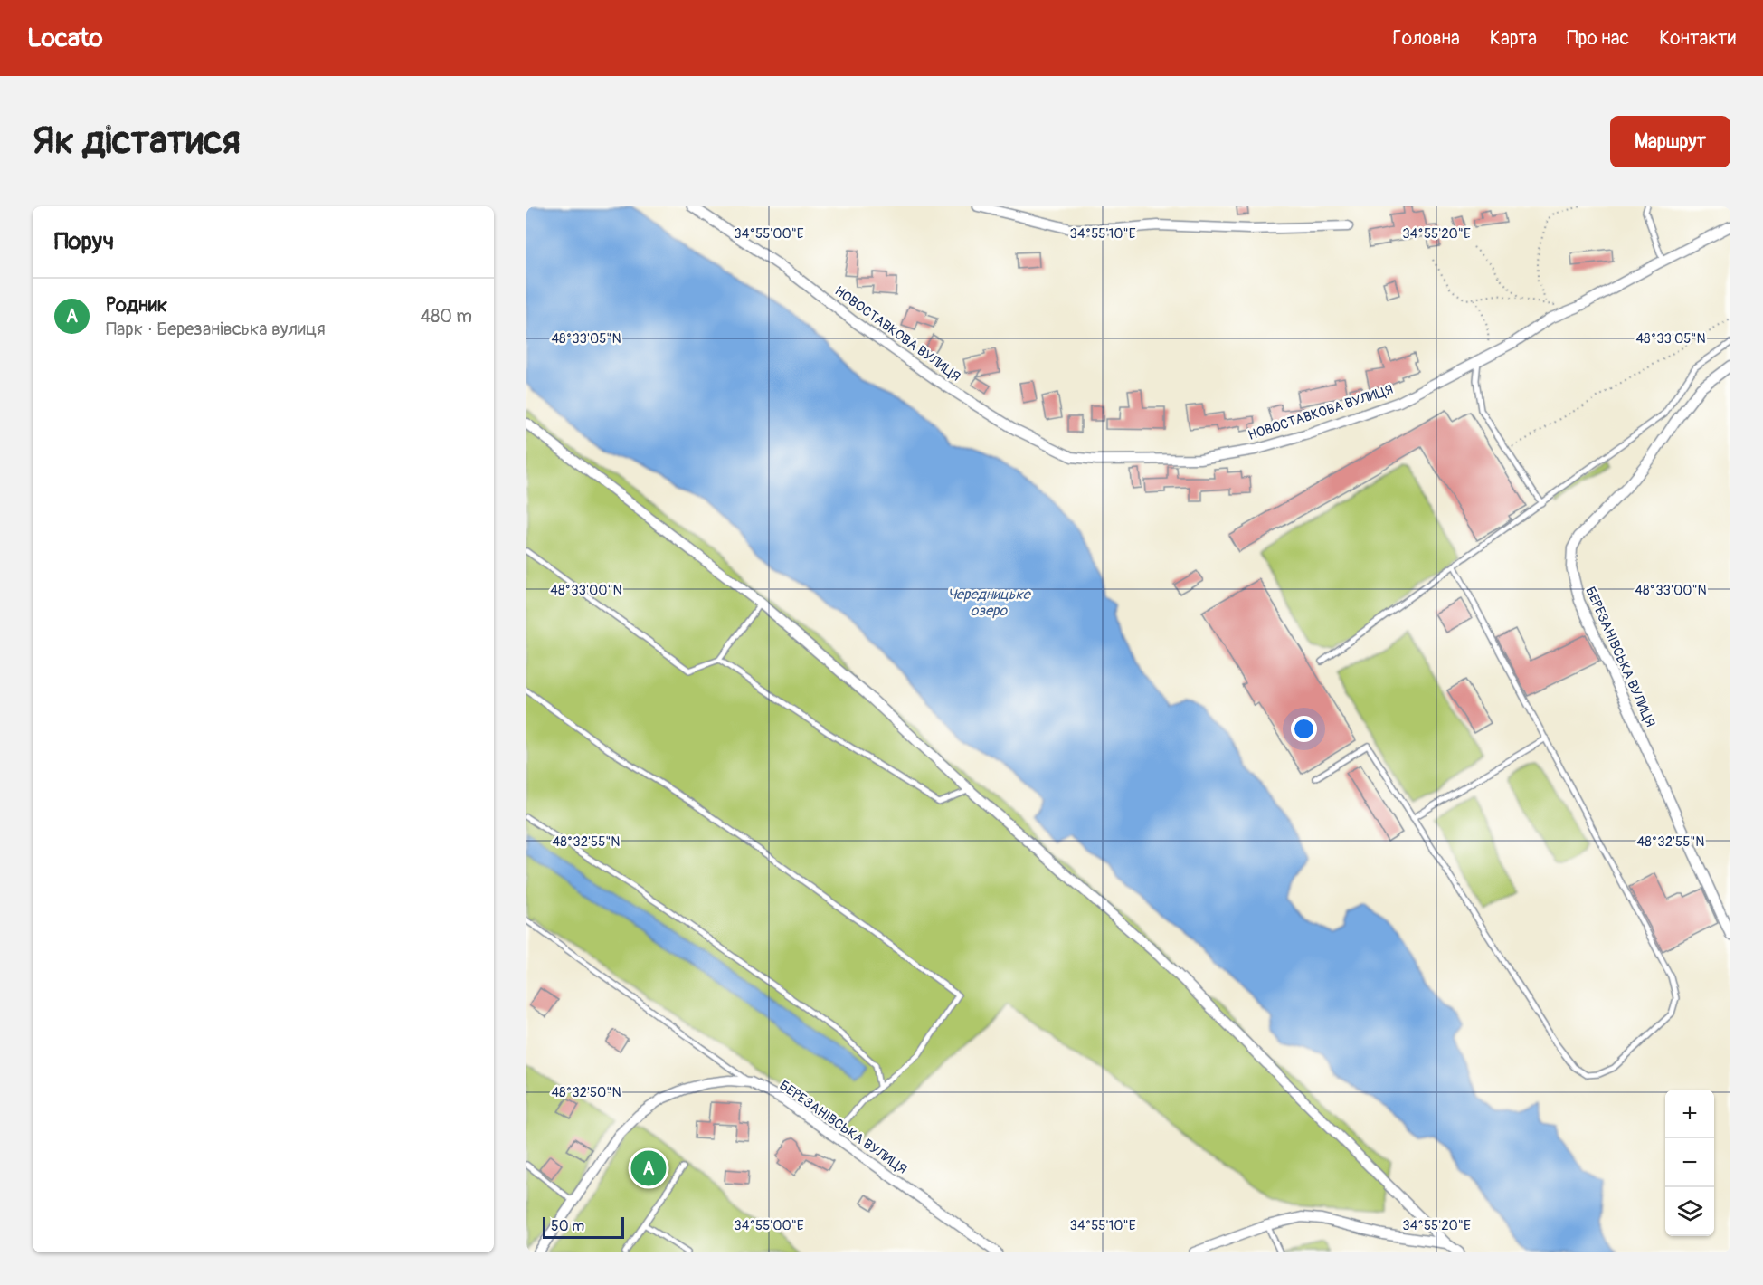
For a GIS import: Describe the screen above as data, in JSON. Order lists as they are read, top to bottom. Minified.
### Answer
{"streets":{"street":["НОВОСТАВКОВА ВУЛИЦЯ","БЕРЕЗАНІВСЬКА ВУЛИЦЯ"]},"water":["Чередницьке озеро"],"scale_bar":"50 m","page":{"header":"Locato","nav":["Головна","Карта","Про нас","Контакти"],"buttons":"Маршрут","title":"Як дістатися","heading":"Поруч","list":[{"mark":"A","name":"Родник","note":"Парк · Березанівська вулиця","value":"480 m"}],"map_buttons":["+","−"],"pins":"A","scale":"50 m"},"coordinates":["34°55'00\"E","34°55'10\"E","34°55'20\"E","48°33'05\"N","48°33'00\"N","48°32'55\"N","48°32'50\"N"]}
